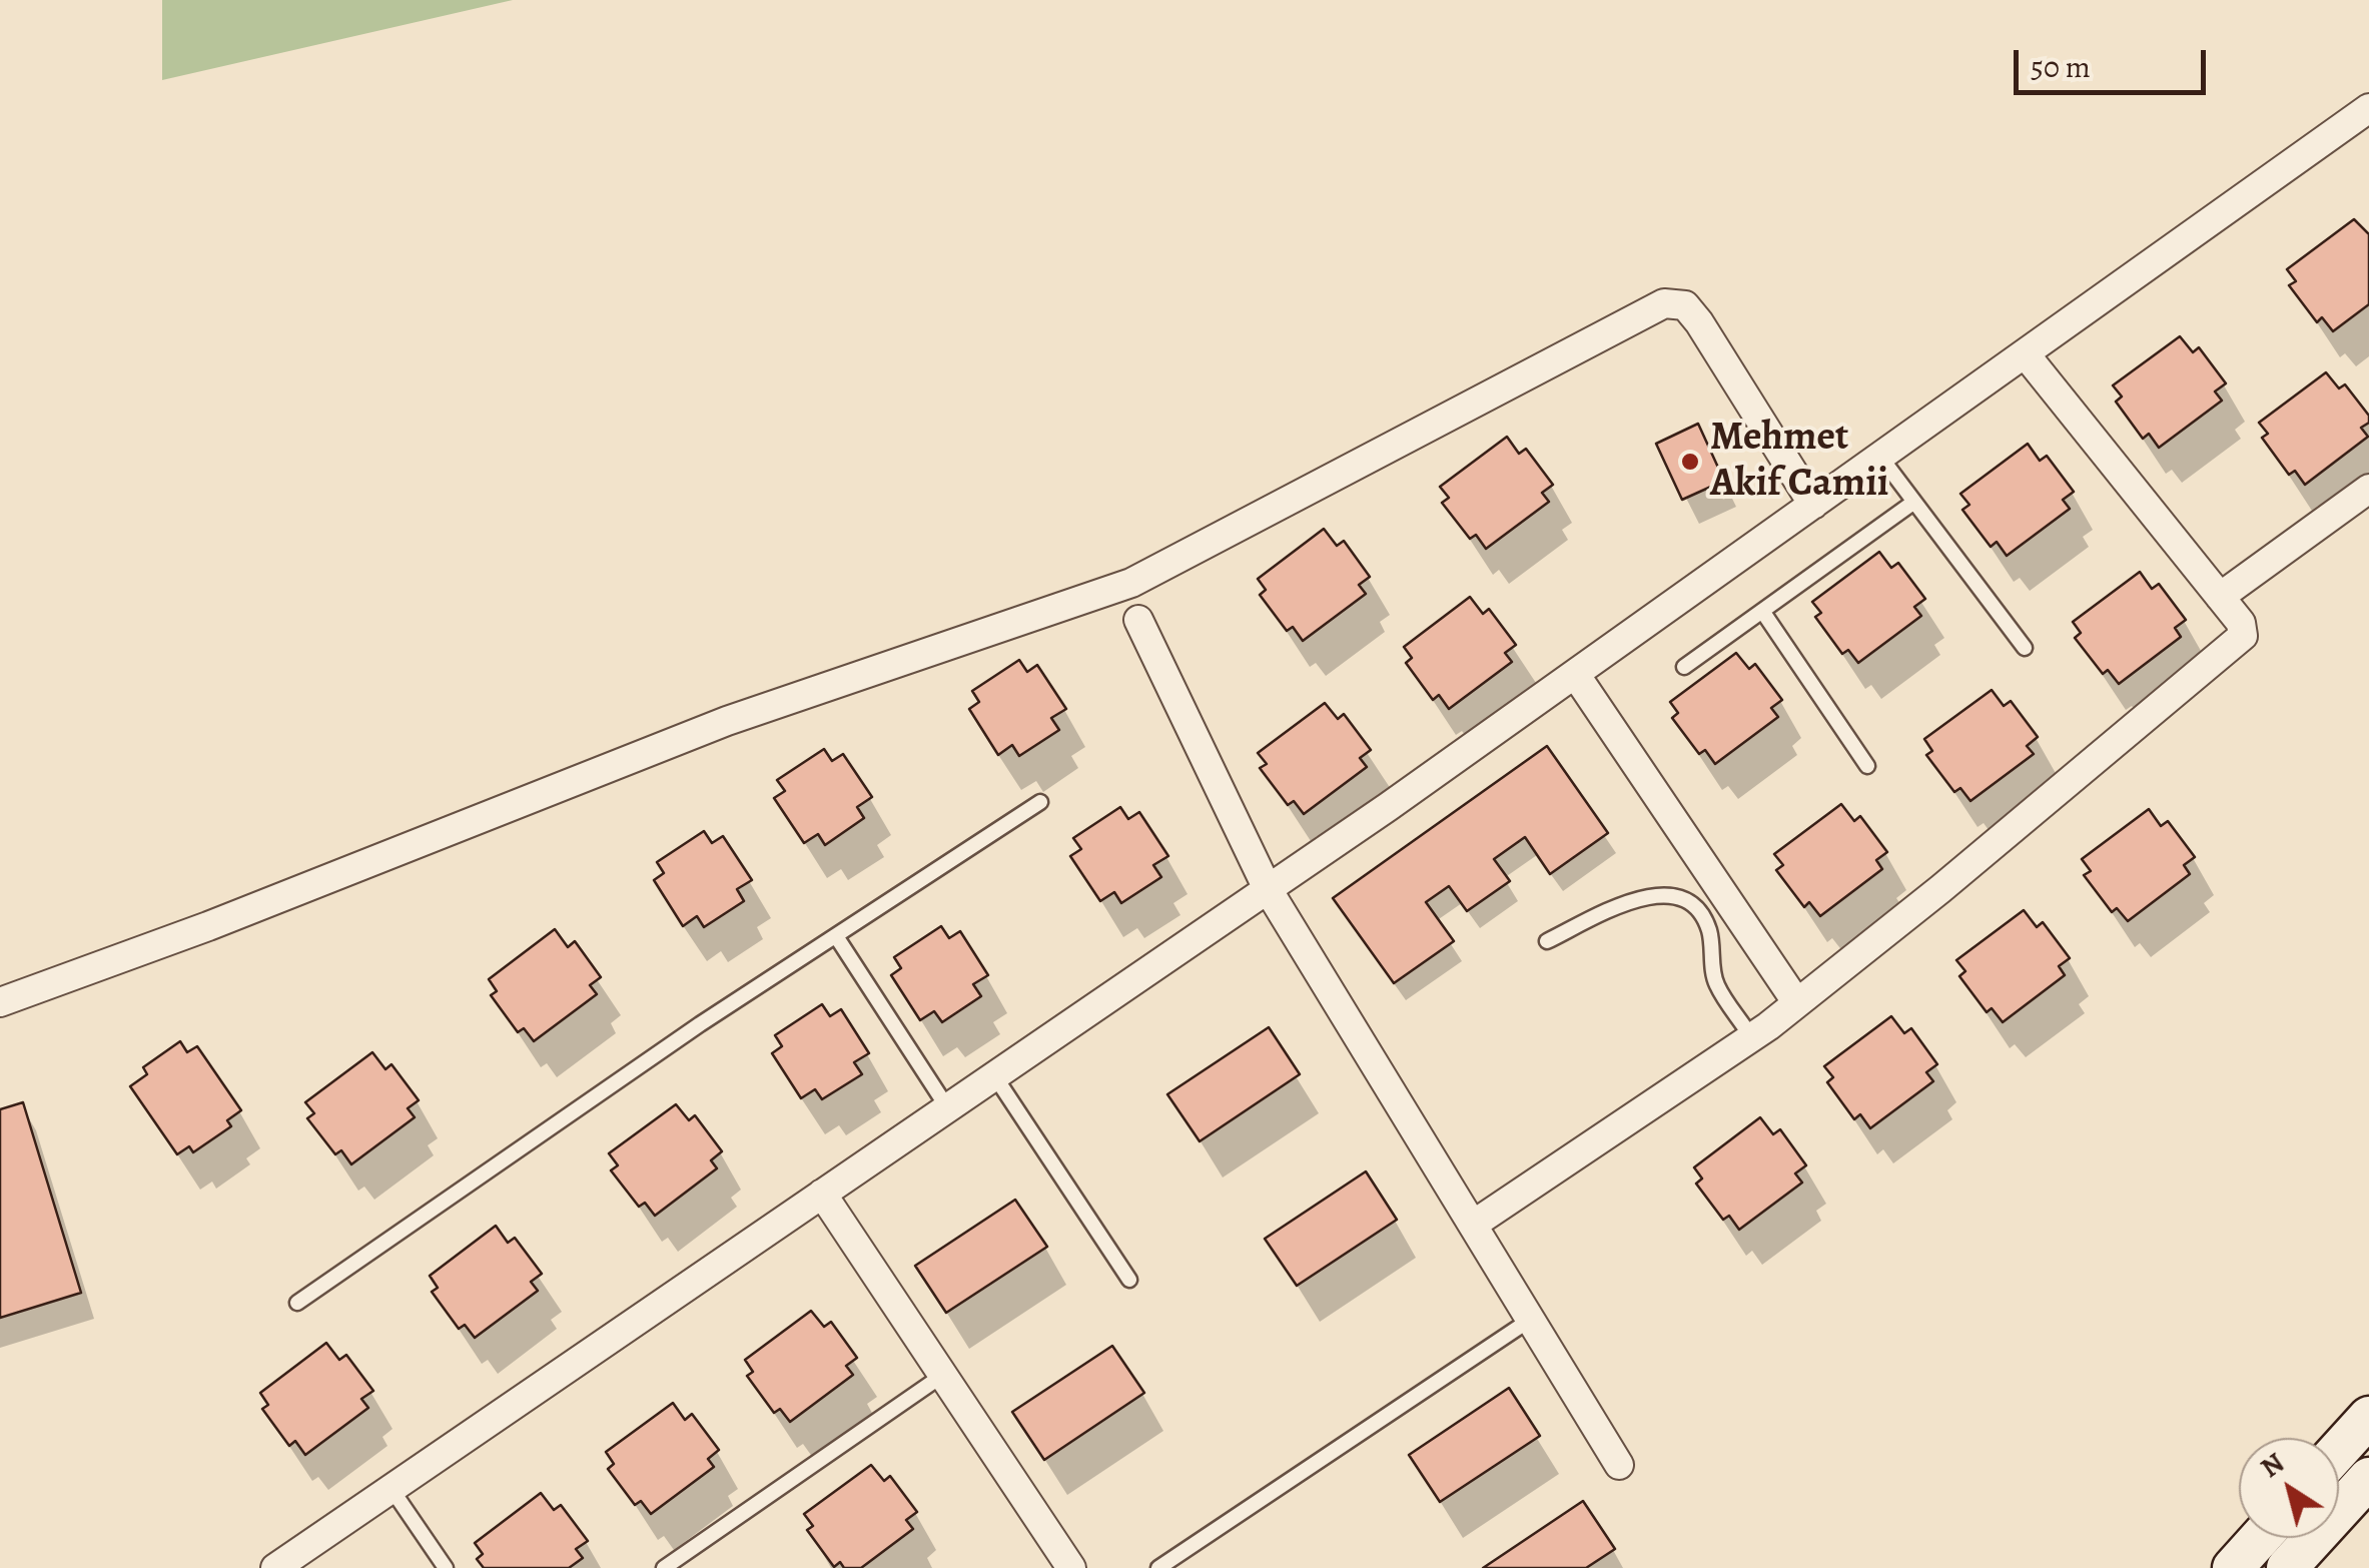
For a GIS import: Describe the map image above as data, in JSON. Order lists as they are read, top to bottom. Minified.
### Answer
{"places":["Mehmet Akif Camii"],"scale_bar":"50 m","north":"top left"}
